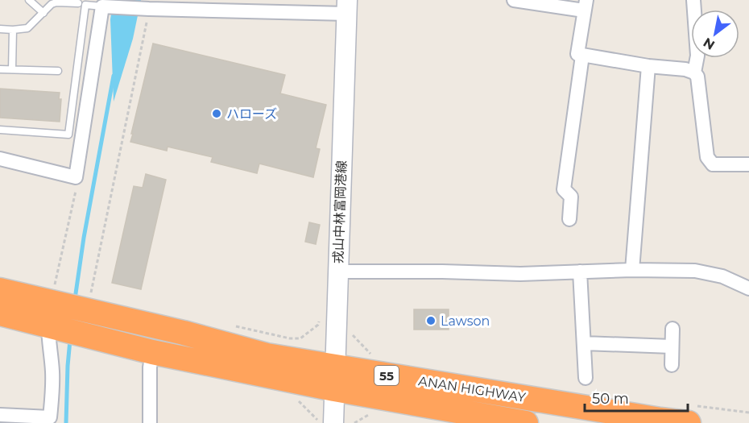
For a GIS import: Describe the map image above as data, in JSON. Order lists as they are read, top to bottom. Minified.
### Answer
{"streets":{"highway":["55","ANAN HIGHWAY"],"main road":["戎山中林富岡港線"]},"crossings":[["戎山中林富岡港線","ANAN HIGHWAY"],["55","ANAN HIGHWAY"]],"places":["ハローズ","Lawson"],"scale_bar":"50 m","north":"bottom left"}
